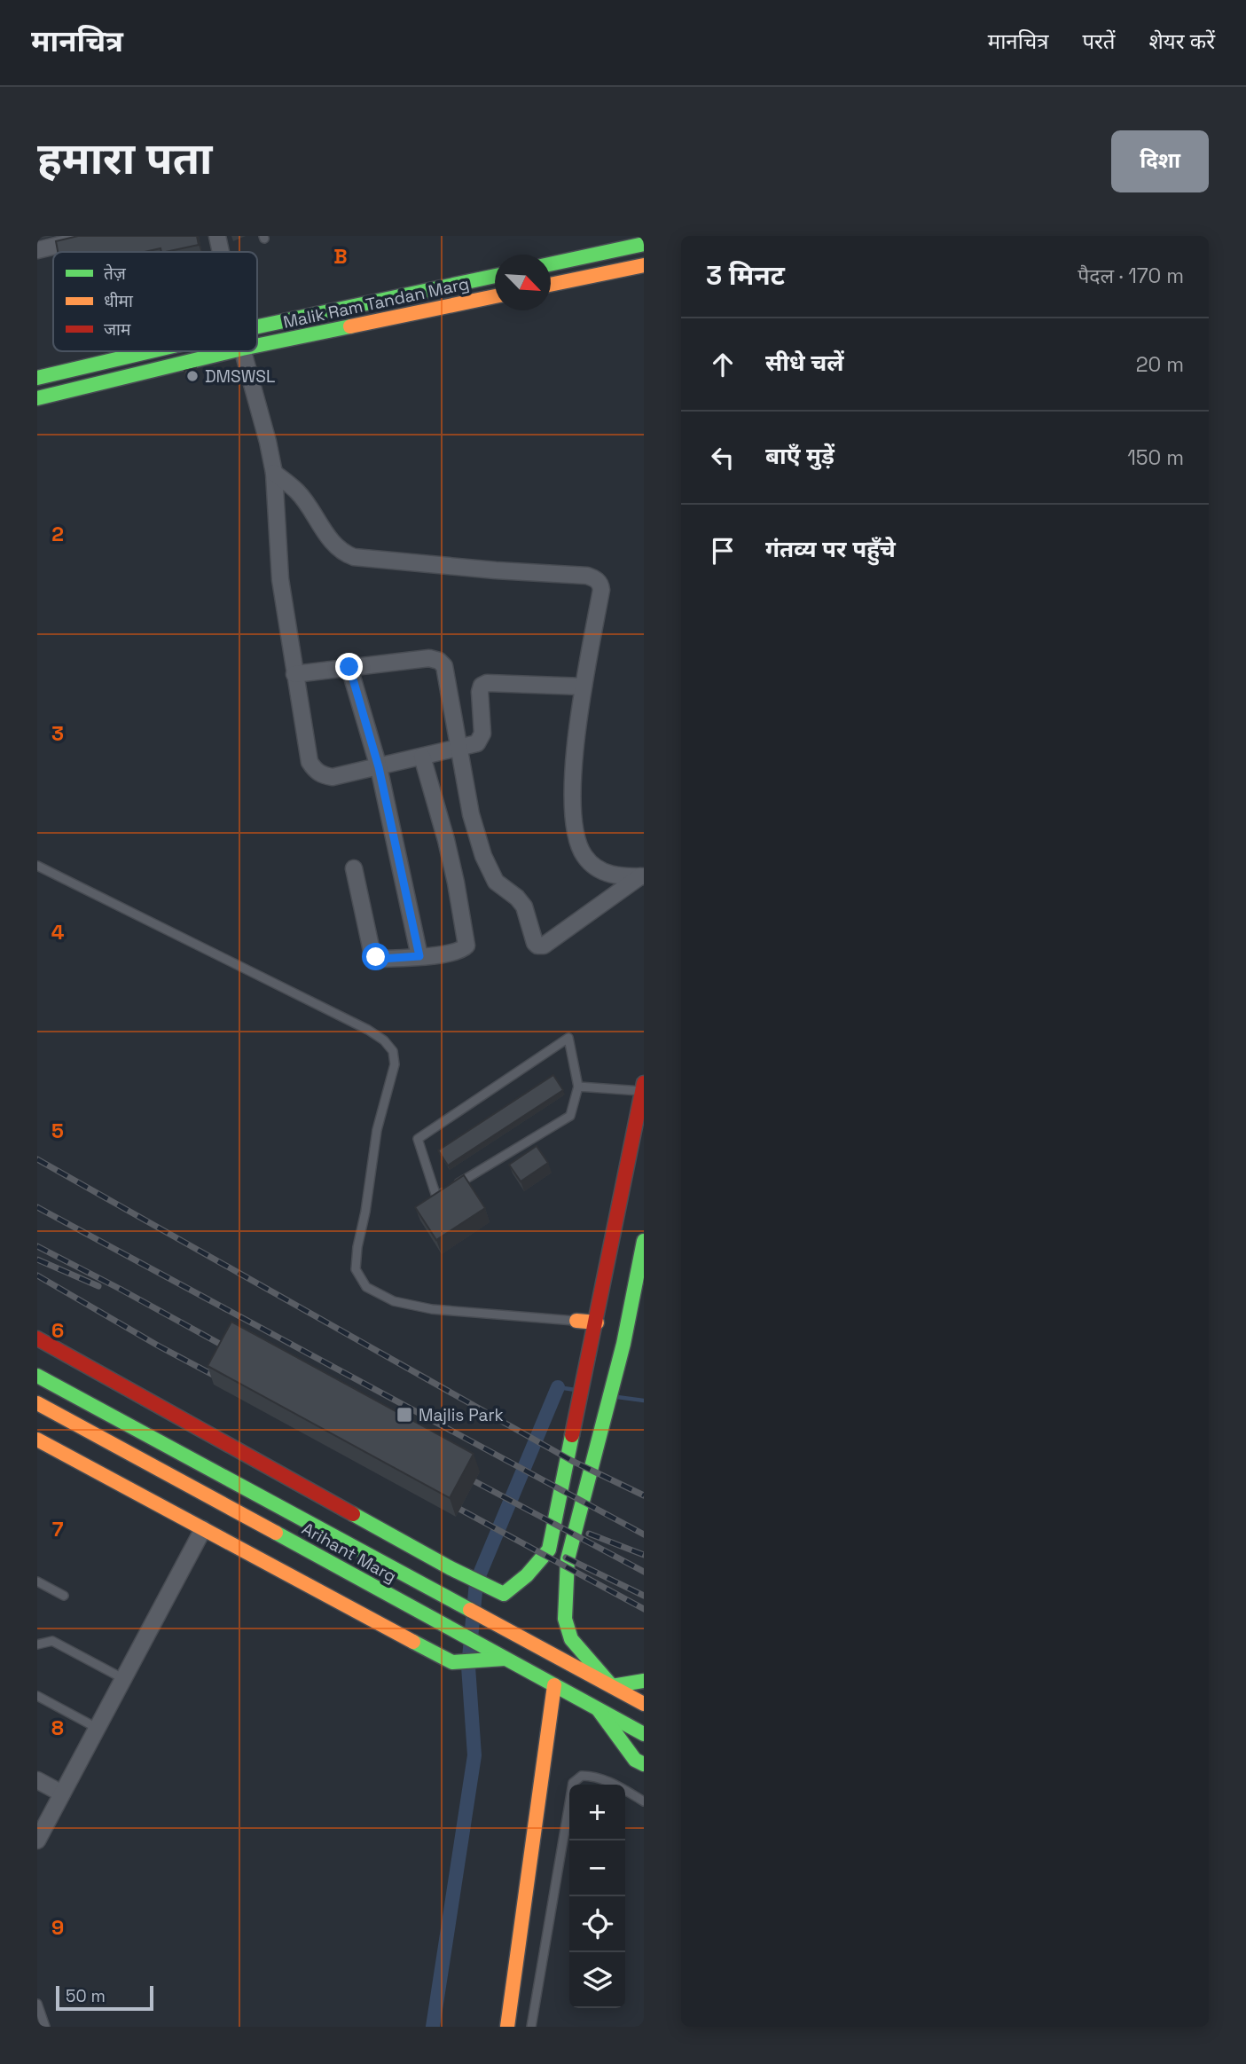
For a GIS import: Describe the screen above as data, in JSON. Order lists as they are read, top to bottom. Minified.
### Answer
{"streets":{"street":["Malik Ram Tandan Marg","Arihant Marg"]},"places":{"other":["DMSWSL"],"transit":["Majlis Park"]},"legend":["तेज़","धीमा","जाम"],"scale_bar":"50 m","north":"bottom right","page":{"header":"मानचित्र","nav":["मानचित्र","परतें","शेयर करें"],"buttons":"दिशा","title":"हमारा पता","heading":["3 मिनट","पैदल · 170 m"],"list":[["सीधे चलें","20 m"],["बाएँ मुड़ें","150 m"],"गंतव्य पर पहुँचे"],"map_buttons":["+","−"],"scale":"50 m"},"grid":{"columns":["B"],"rows":["2","3","4","5","6","7","8","9"]}}
